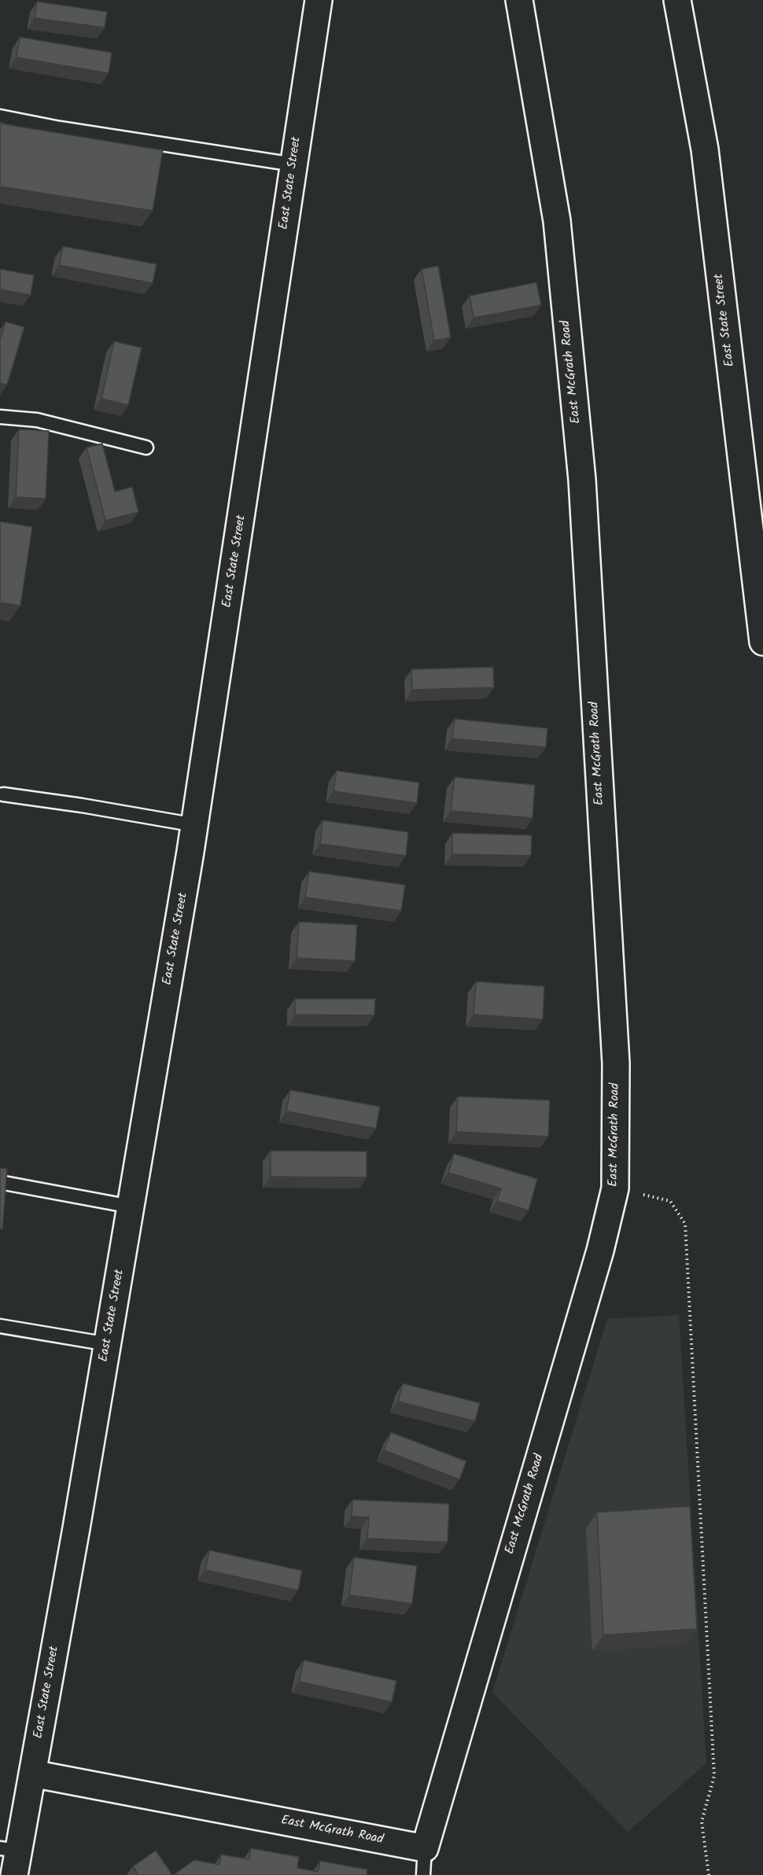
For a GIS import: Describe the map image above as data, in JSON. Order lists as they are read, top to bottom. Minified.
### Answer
{"streets":{"main road":["East State Street","East McGrath Road"]},"crossings":[["East State Street","East McGrath Road"]]}
